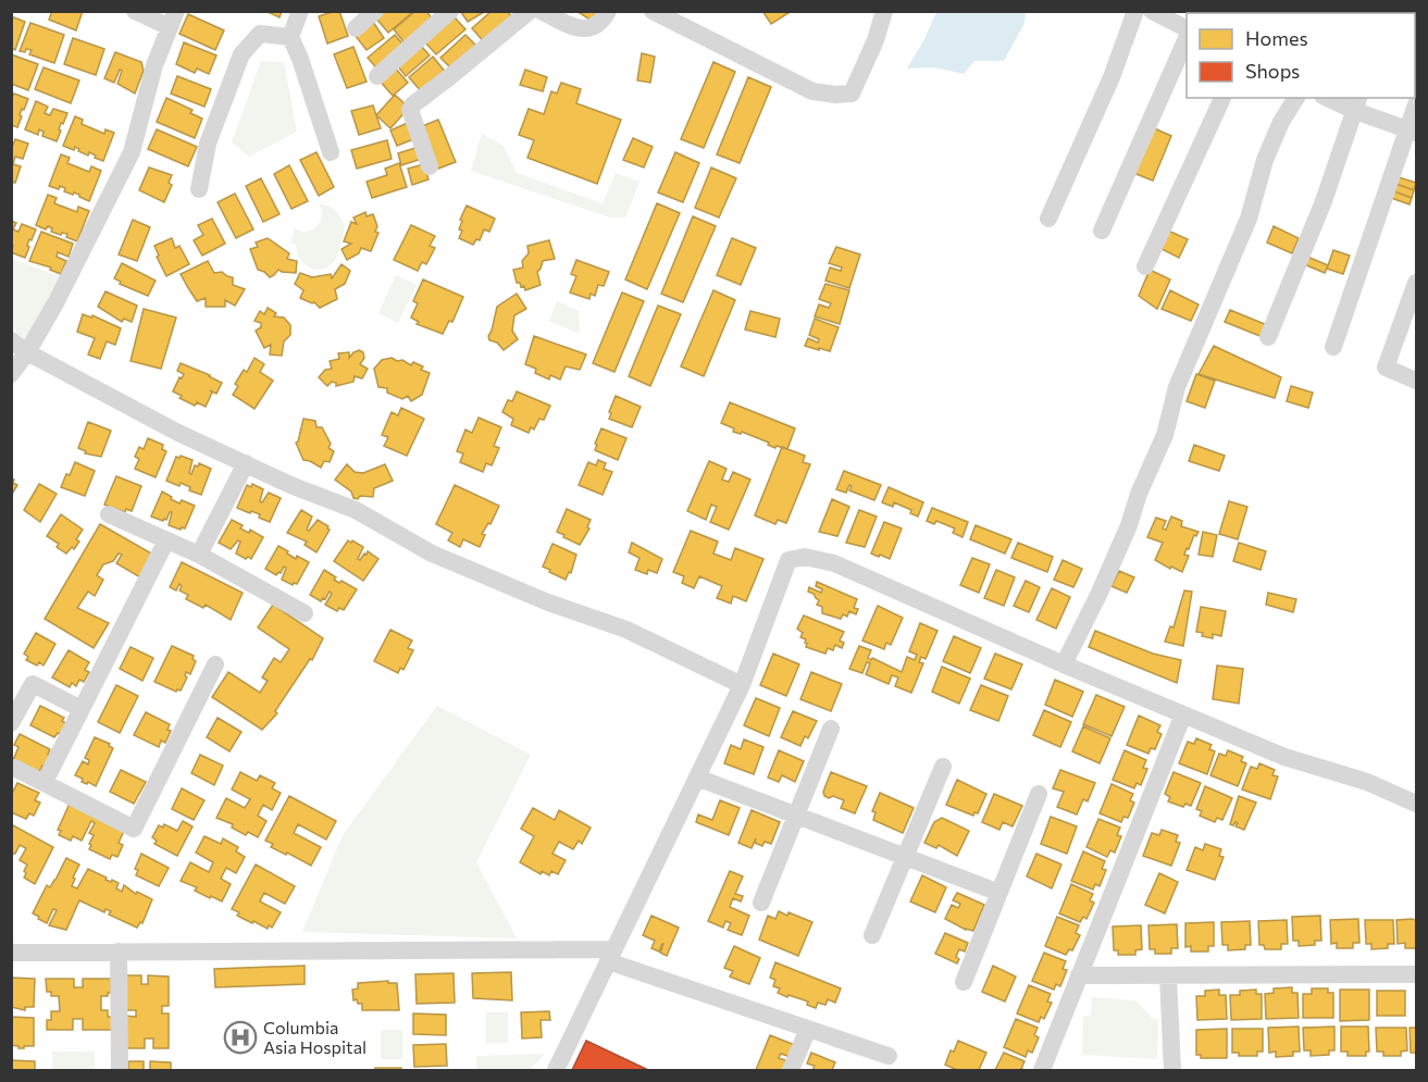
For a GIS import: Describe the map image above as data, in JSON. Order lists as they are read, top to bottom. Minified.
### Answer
{"places":{"hospital":["Columbia Asia Hospital"]},"legend":["Homes","Shops"]}
